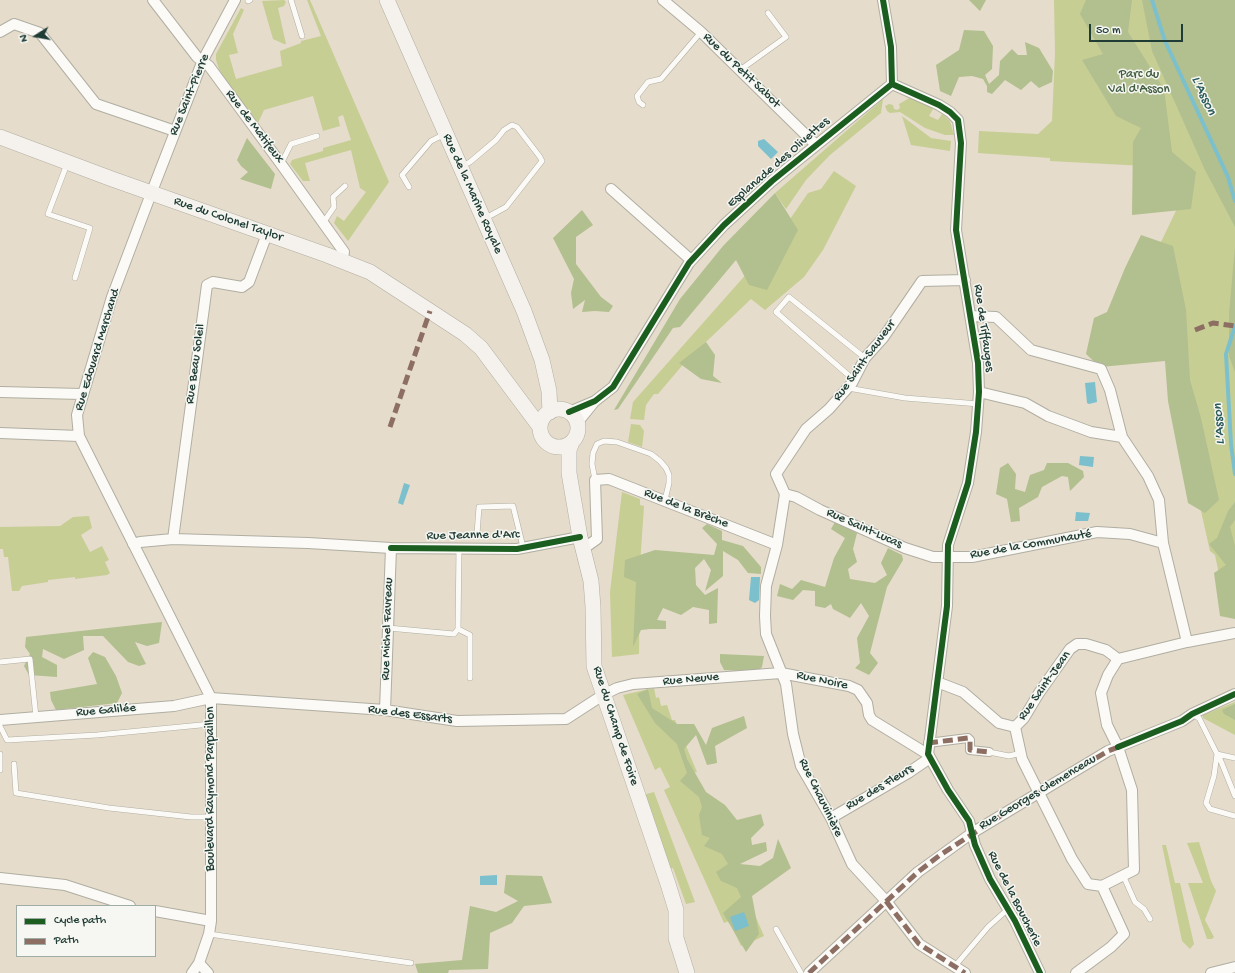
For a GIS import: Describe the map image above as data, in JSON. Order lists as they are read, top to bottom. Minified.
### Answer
{"streets":{"main road":["Rue de la Marine Royale","Rue du Colonel Taylor","Rue du Champ de Foire"],"street":["Rue du Petit Sabot","Rue Saint-Pierre","Rue de Matifeux","Esplanade des Olivettes","Rue de Tiffauges","Rue Edouard Marchand","Rue Saint-Sauveur","Rue Beau Soleil","Rue de la Brèche","Rue Saint-Lucas","Rue Jeanne d'Arc","Rue de la Communauté","Rue Michel Favreau","Rue Neuve","Rue Noire","Rue Saint-Jean","Rue Galilée","Rue des Essarts","Rue des Fleurs","Boulevard Raymond Parpaillon","Rue Georges Clemenceau","Rue Chauvinière","Rue de la Boucherie"]},"crossings":[["Rue du Petit Sabot","Esplanade des Olivettes"],["Rue Saint-Pierre","Rue de Matifeux"],["Rue Saint-Pierre","Rue du Colonel Taylor"],["Rue Saint-Pierre","Rue Edouard Marchand"],["Rue de Matifeux","Rue du Colonel Taylor"],["Esplanade des Olivettes","Rue de la Marine Royale"],["Esplanade des Olivettes","Rue du Colonel Taylor"],["Esplanade des Olivettes","Rue de Tiffauges"],["Esplanade des Olivettes","Rue du Champ de Foire"],["Rue de la Marine Royale","Rue du Colonel Taylor"],["Rue de la Marine Royale","Rue du Champ de Foire"],["Rue du Colonel Taylor","Rue Edouard Marchand"],["Rue du Colonel Taylor","Rue Beau Soleil"],["Rue du Colonel Taylor","Rue du Champ de Foire"],["Rue de Tiffauges","Rue Saint-Sauveur"],["Rue de Tiffauges","Rue Saint-Lucas"],["Rue de Tiffauges","Rue de la Communauté"],["Rue de Tiffauges","Rue Noire"],["Rue de Tiffauges","Rue des Fleurs"],["Rue de Tiffauges","Rue de la Boucherie"],["Rue Edouard Marchand","Rue Jeanne d'Arc"],["Rue Edouard Marchand","Boulevard Raymond Parpaillon"],["Rue Saint-Sauveur","Rue Saint-Lucas"],["Rue Saint-Sauveur","Rue Chauvinière"],["Rue Beau Soleil","Rue Jeanne d'Arc"],["Rue de la Brèche","Rue Chauvinière"],["Rue Saint-Lucas","Rue de la Communauté"],["Rue Saint-Lucas","Rue Chauvinière"],["Rue Jeanne d'Arc","Rue Michel Favreau"],["Rue Jeanne d'Arc","Rue du Champ de Foire"],["Rue Michel Favreau","Rue des Essarts"],["Rue Neuve","Rue Noire"],["Rue Neuve","Rue des Essarts"],["Rue Neuve","Rue du Champ de Foire"],["Rue Neuve","Rue Chauvinière"],["Rue Noire","Rue des Fleurs"],["Rue Noire","Rue Chauvinière"],["Rue Noire","Rue de la Boucherie"],["Rue Saint-Jean","Rue Georges Clemenceau"],["Rue Galilée","Rue des Essarts"],["Rue Galilée","Boulevard Raymond Parpaillon"],["Rue des Essarts","Rue du Champ de Foire"],["Rue des Essarts","Boulevard Raymond Parpaillon"],["Rue des Fleurs","Rue Chauvinière"],["Rue des Fleurs","Rue de la Boucherie"],["Rue Georges Clemenceau","Rue Chauvinière"],["Rue Georges Clemenceau","Rue de la Boucherie"]],"water":["L'Asson"],"parks":["Parc du Val d'Asson"],"legend":["Cycle path","Path"],"scale_bar":"50 m","north":"left"}
